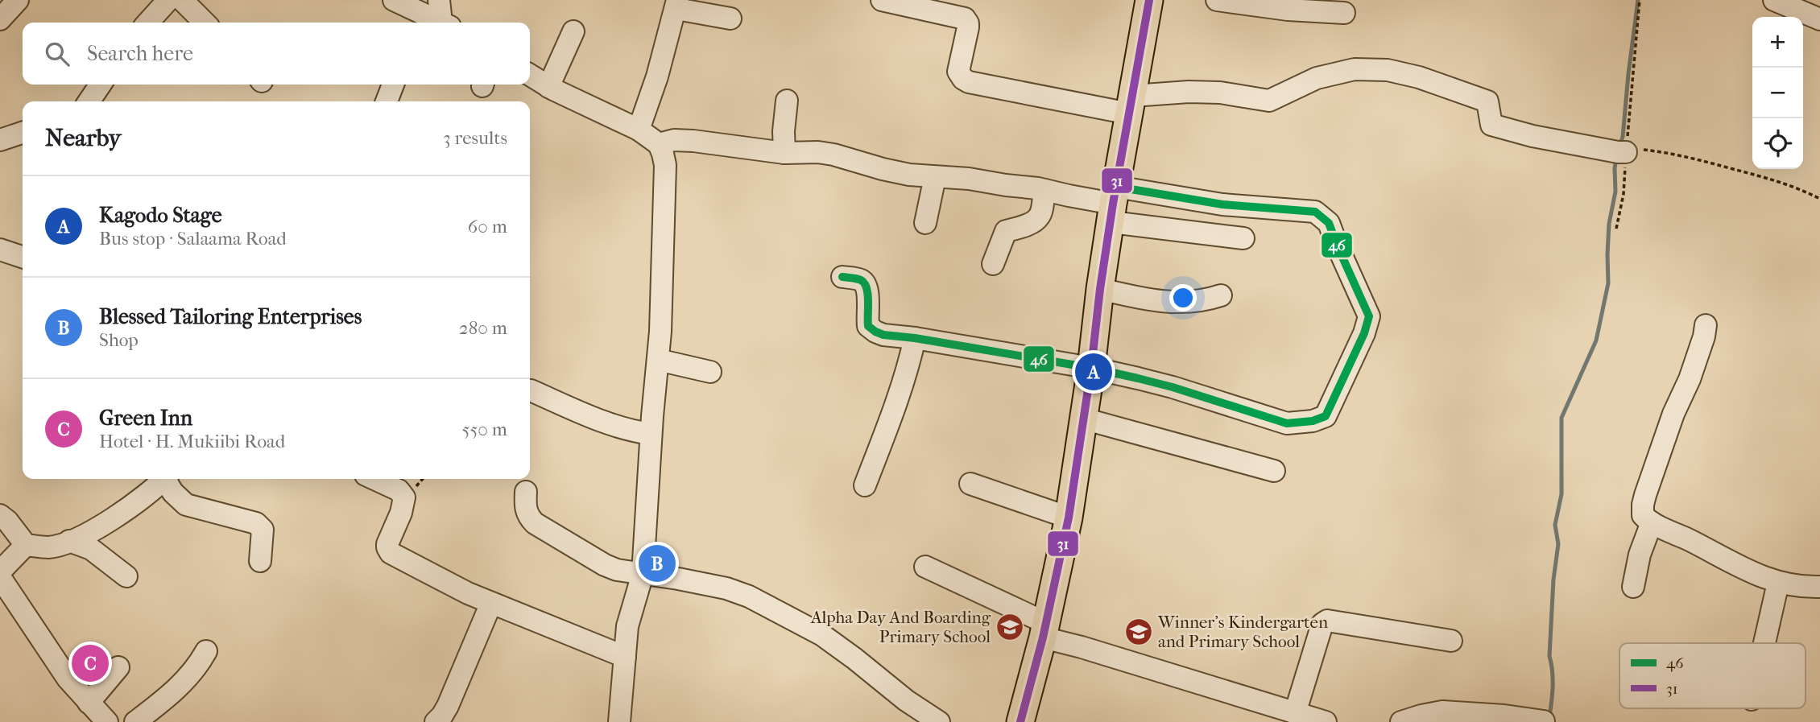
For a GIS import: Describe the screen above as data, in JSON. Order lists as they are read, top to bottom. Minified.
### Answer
{"places":{"school or university":["Alpha Day And Boarding Primary School","Winner's Kindergarten and Primary School"]},"lines":["transit line 31","transit line 46"],"legend":["46","31"],"page":{"map_buttons":["+","−"],"search":"Search here","heading":["Nearby","3 results"],"list":[{"mark":"A","name":"Kagodo Stage","note":"Bus stop · Salaama Road","value":"60 m"},{"mark":"B","name":"Blessed Tailoring Enterprises","note":"Shop","value":"280 m"},{"mark":"C","name":"Green Inn","note":"Hotel · H. Mukiibi Road","value":"550 m"}],"pins":["A","B","C"]}}
